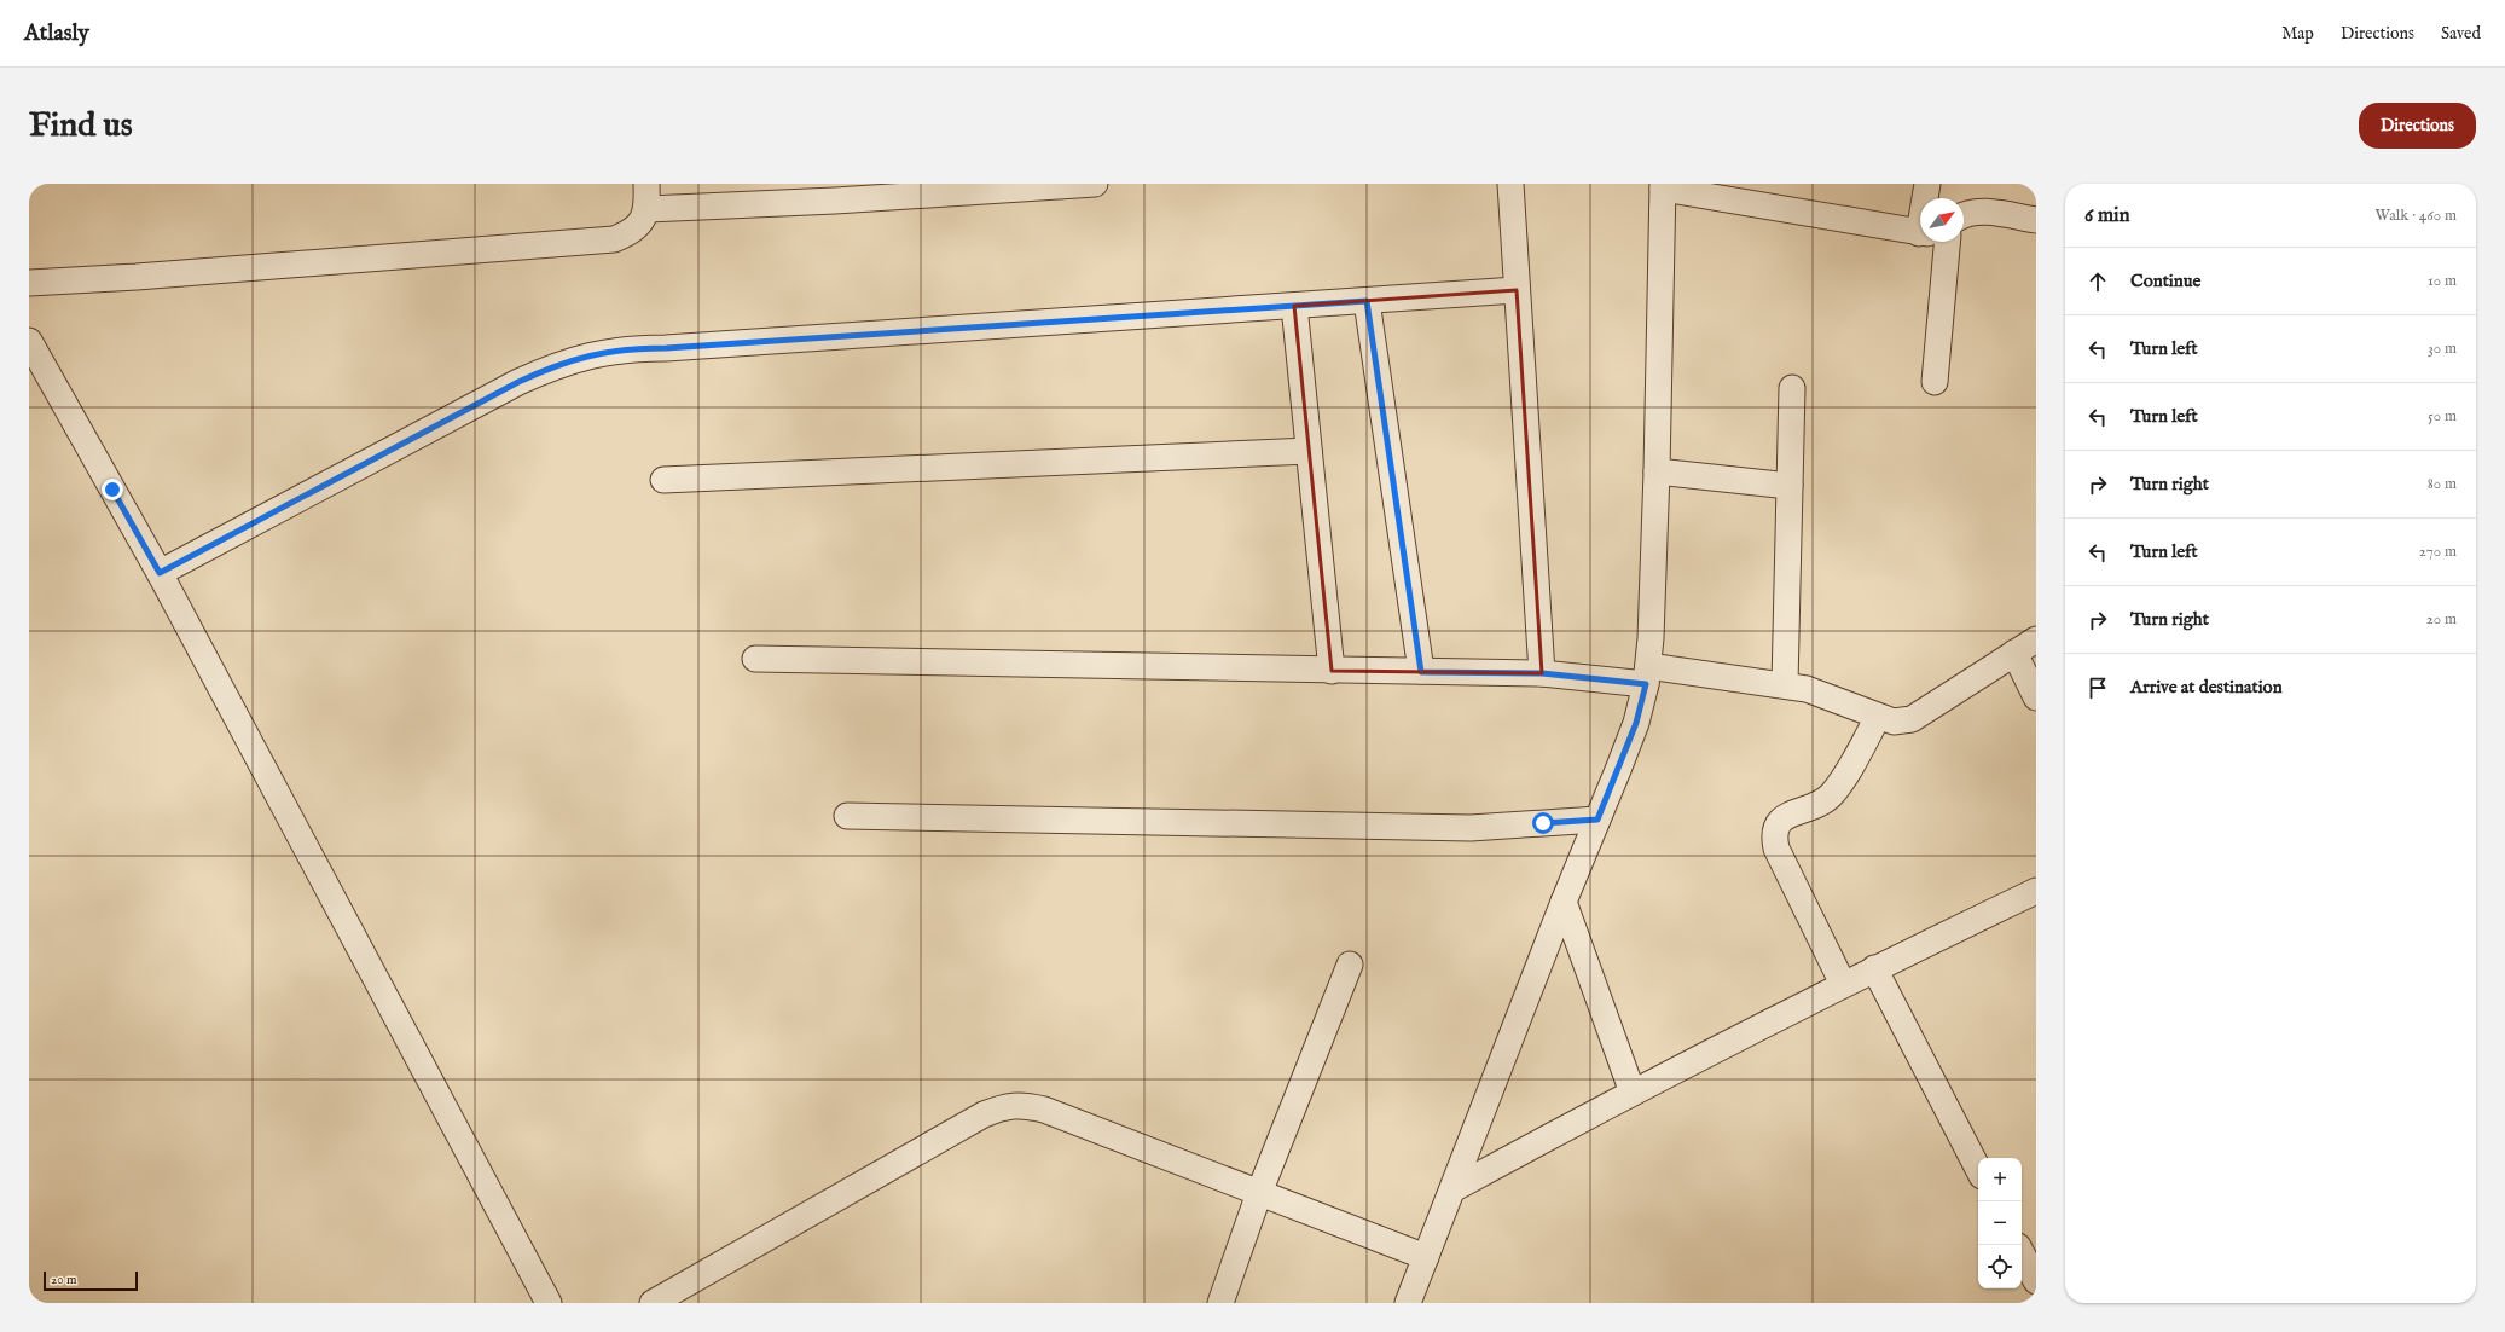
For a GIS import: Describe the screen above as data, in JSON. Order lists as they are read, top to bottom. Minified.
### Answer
{"scale_bar":"20 m","north":"top right","page":{"header":"Atlasly","nav":["Map","Directions","Saved"],"buttons":"Directions","title":"Find us","heading":["6 min","Walk · 460 m"],"list":[["Continue","10 m"],["Turn left","30 m"],["Turn left","50 m"],["Turn right","80 m"],["Turn left","270 m"],["Turn right","20 m"],"Arrive at destination"],"map_buttons":["+","−"],"scale":"20 m"}}
